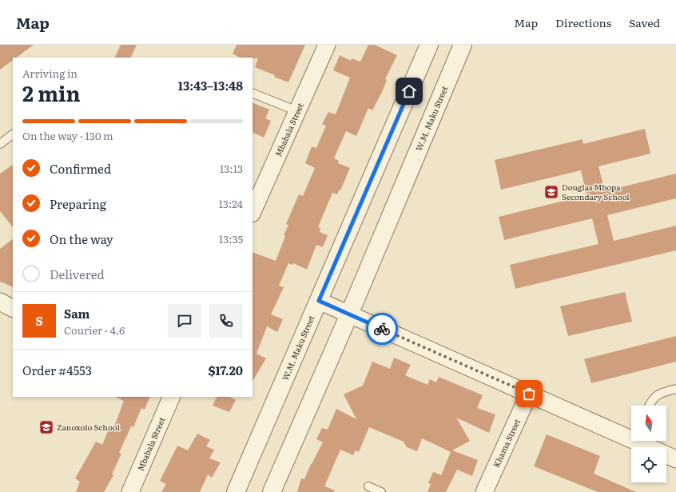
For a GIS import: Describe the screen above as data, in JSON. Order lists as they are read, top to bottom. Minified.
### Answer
{"streets":{"street":["W.M. Maku Street","Mbabala Street","Khama Street"]},"places":{"school or university":["Douglas Mbopa Secondary School","Zanoxolo School"]},"north":"top","page":{"header":"Map","nav":["Map","Directions","Saved"],"heading":["2 min","Arriving in","13:43–13:48"],"panel":["Sam","Courier · 4.6","Order #4553","$17.20"],"bar":"On the way · 130 m","list":[["Confirmed","13:13"],["Preparing","13:24"],["On the way","13:35"],"Delivered"],"round":"S"}}
